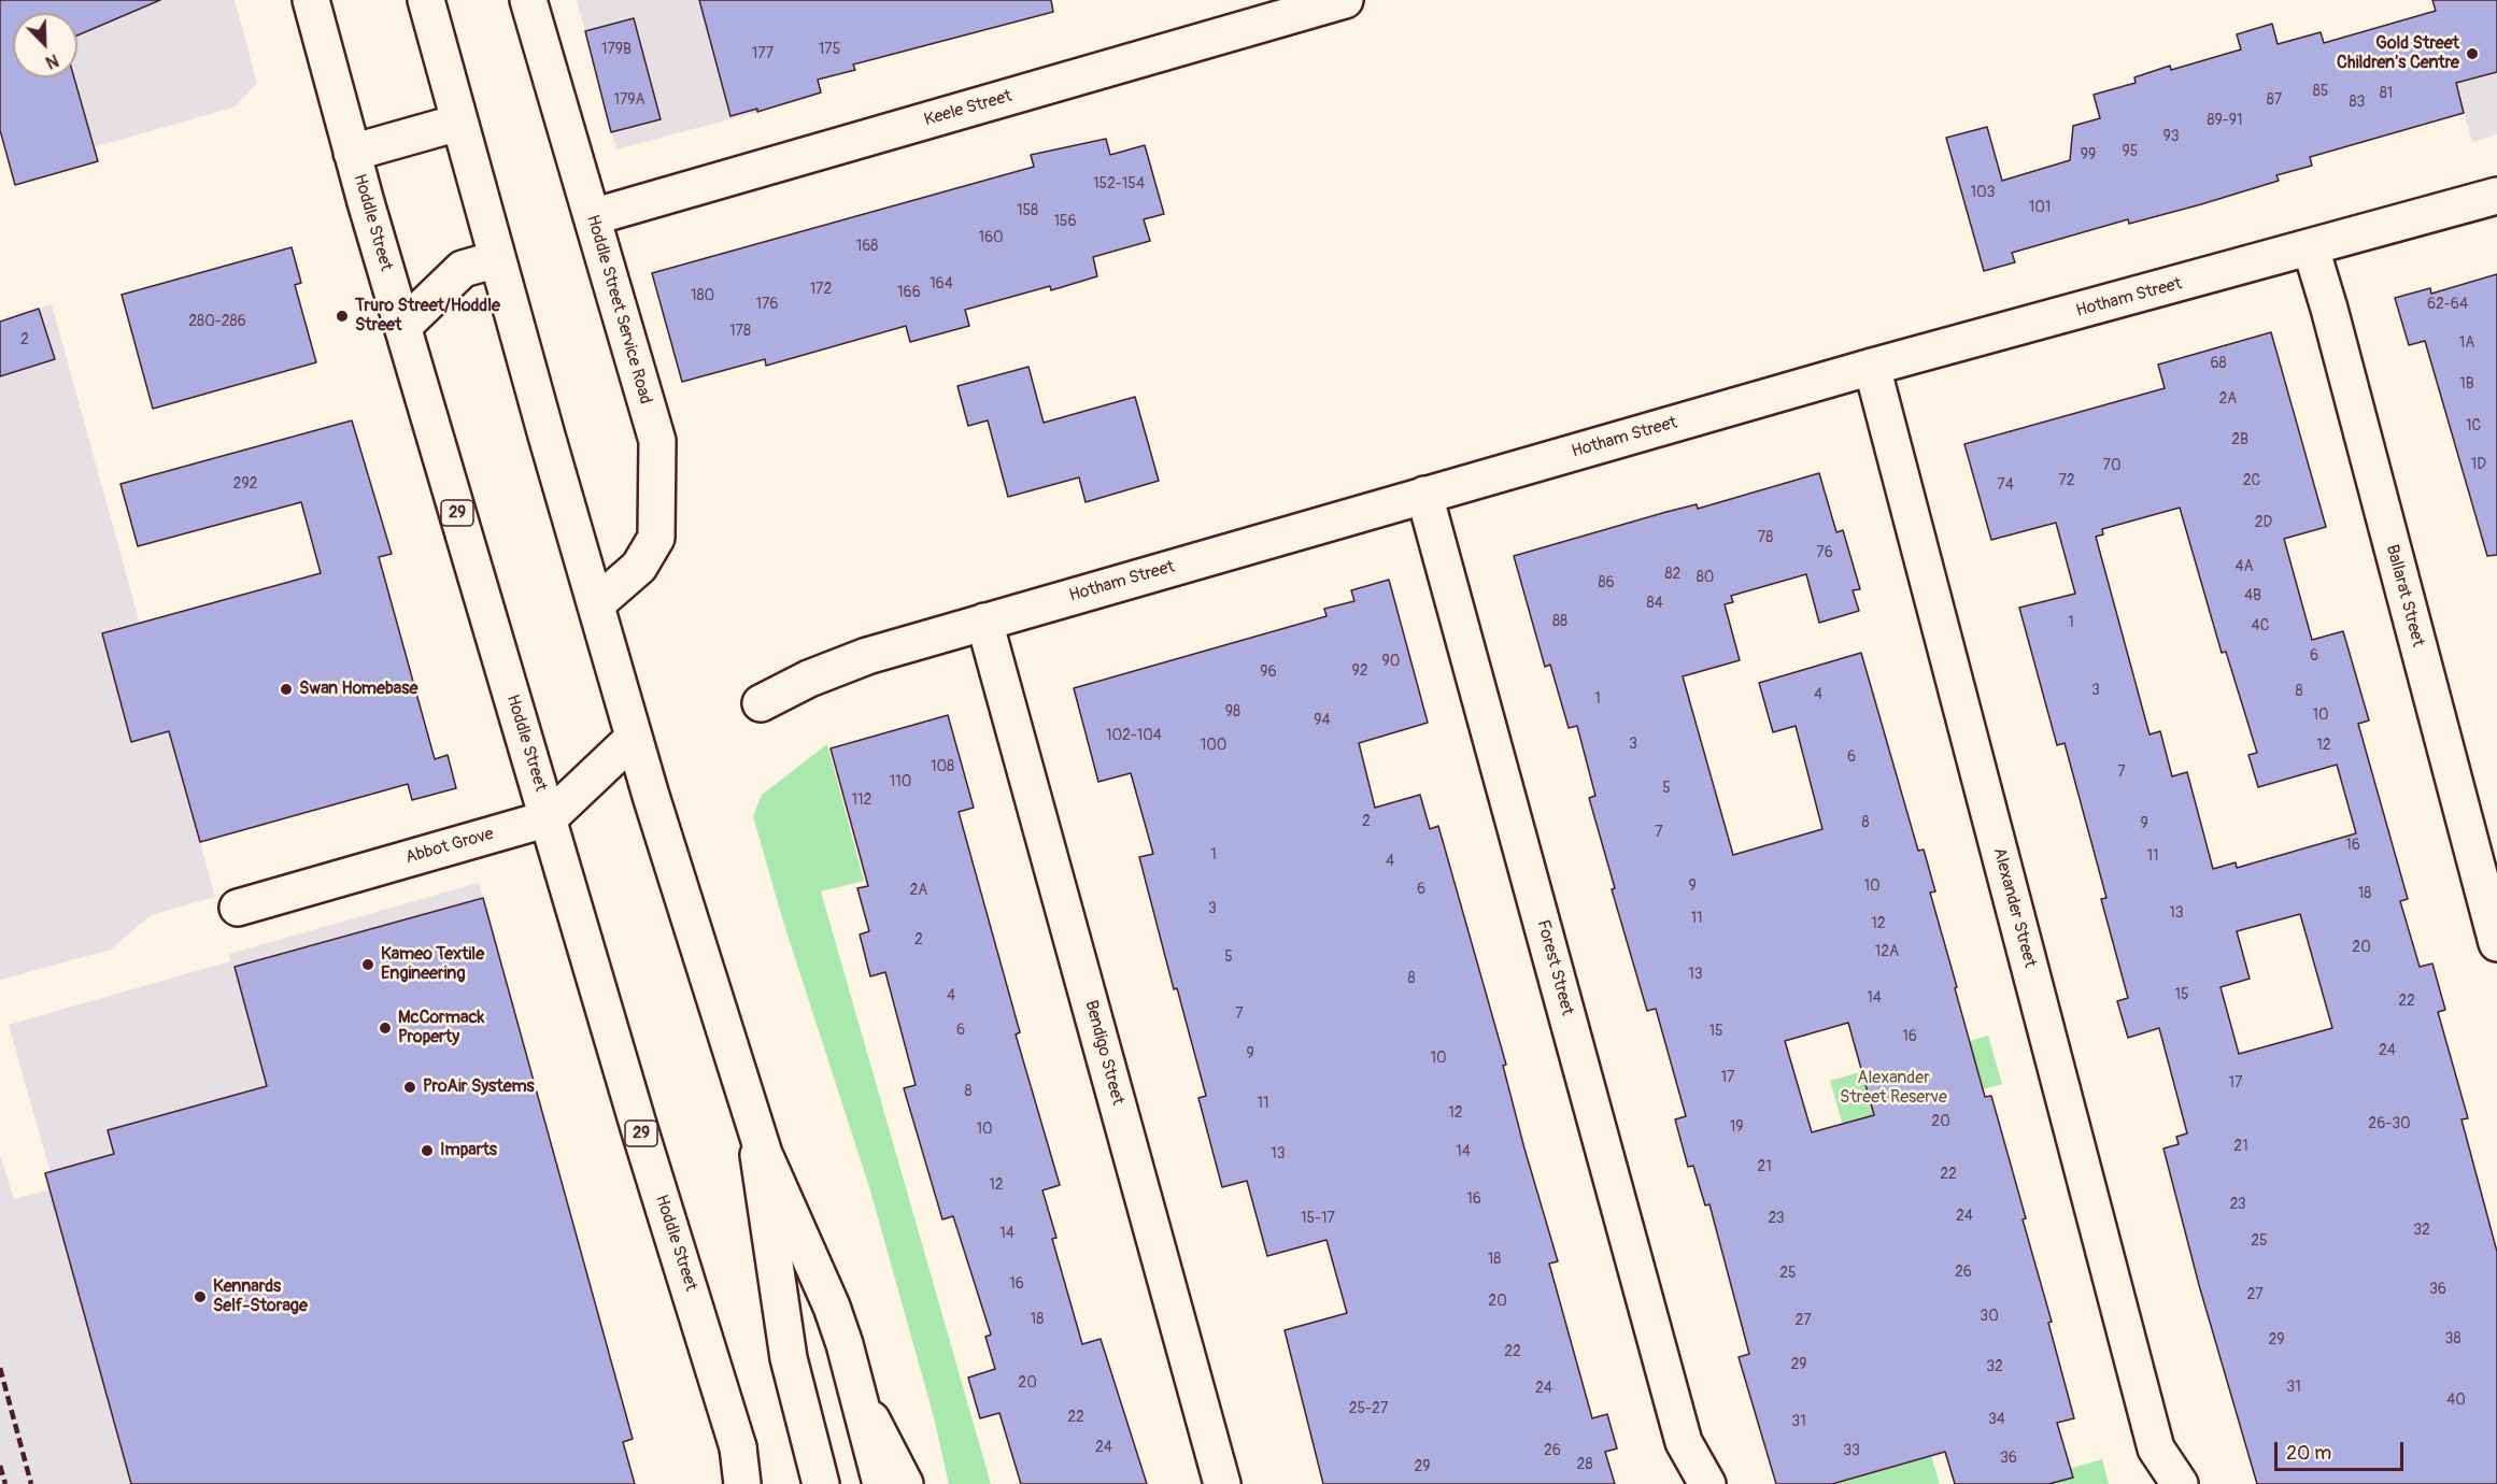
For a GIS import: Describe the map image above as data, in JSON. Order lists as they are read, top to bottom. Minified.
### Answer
{"streets":{"main road":["Keele Street","Hoddle Street","Hotham Street","Hoddle Street Service Road","29","Ballarat Street","Abbot Grove","Alexander Street","Forest Street","Bendigo Street"]},"crossings":[["Keele Street","Hoddle Street Service Road"],["Hoddle Street","Abbot Grove"],["Hotham Street","Ballarat Street"],["Hotham Street","Alexander Street"],["Hotham Street","Forest Street"],["Hotham Street","Bendigo Street"]],"parks":["Alexander Street Reserve"],"places":["Gold Street Children's Centre","Truro Street/Hoddle Street","Swan Homebase","Kameo Textile Engineering","McCormack Property","ProAir Systems","Imparts","Kennards Self-Storage"],"house_numbers":["179B","175","177","85","81","179A","87","83","89-91","93","95","99","152-154","103","101","158","156","160","168","164","172","166","180","176","62-64","280-286","178","2","1A","68","1B","2A","1C","2B","1D","70","72","2C","292","74","2D","78","76","4A","82","80","86","4B","84","88","1","4C","6","90","92","96","3","8","4","1","98","10","94","102-104","3","100","12","6","108","7","110","5","112","2","8","9","7","16","1","11","4","9","10","6","2A","18","3","13","11","12","2","20","12A","5","13","8","15","4","14","22","7","6","15","16","24","9","10","17","17","8","11","12","20","26-30","19","10","21","14","13","21","22","12","16","23","24","15-17","23","32","14","25","18","26","25","16","36","27","20","30","18","27","38","29","22","29","32","20","31","24","40","25-27","22","34","31","24","26","33","36","28","29"],"scale_bar":"20 m","north":"bottom right"}
